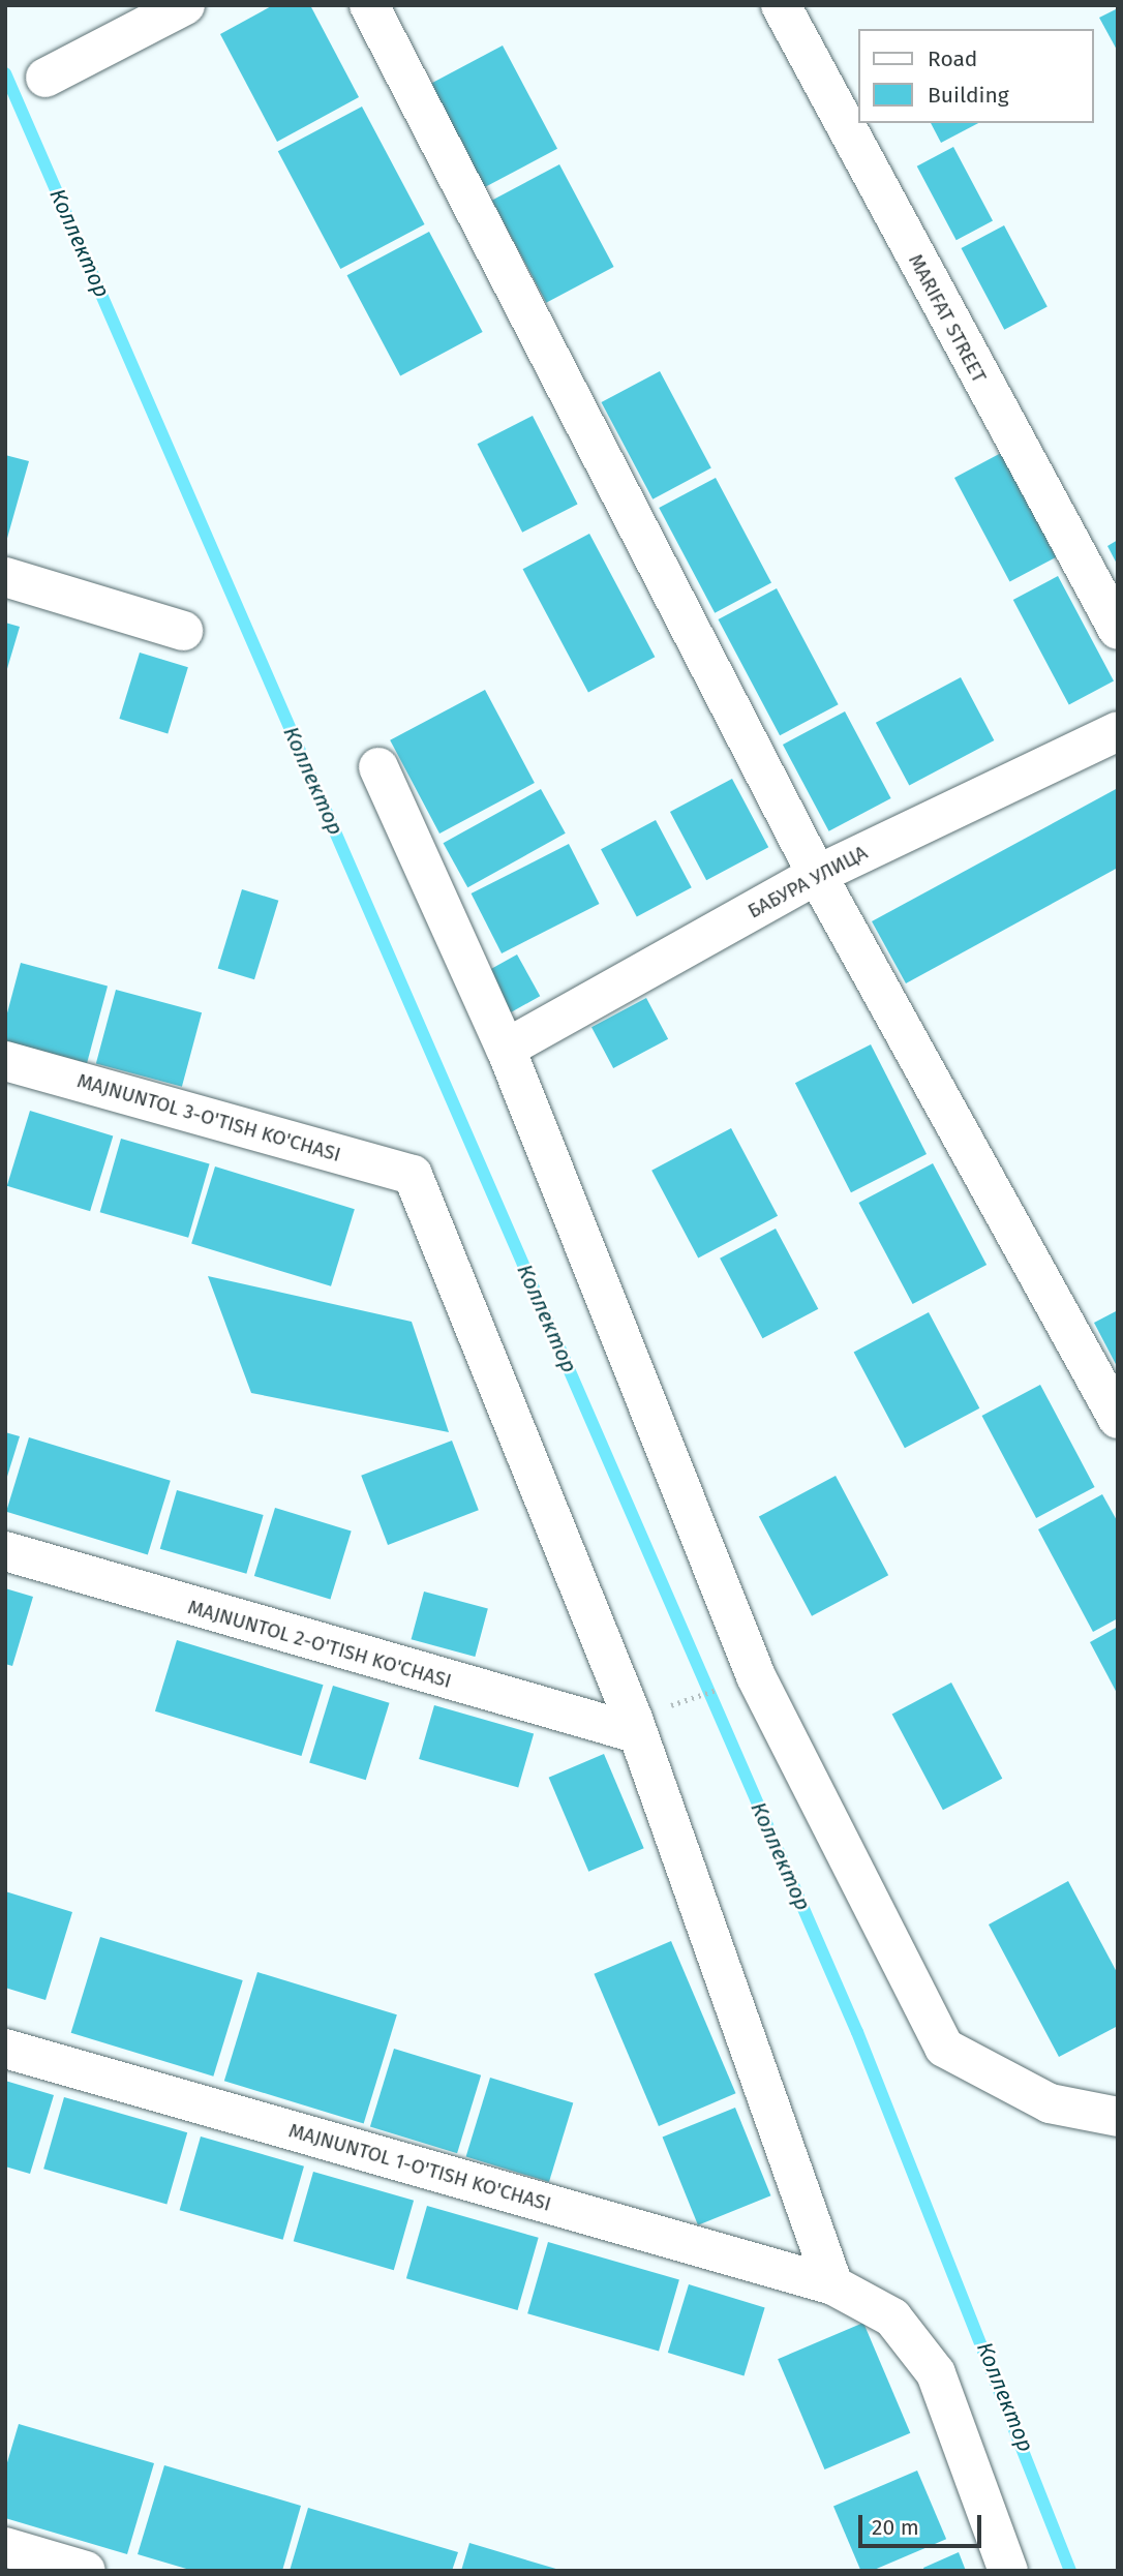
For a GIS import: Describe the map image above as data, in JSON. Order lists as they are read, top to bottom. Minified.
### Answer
{"streets":{"street":["MARIFAT STREET","БАБУРА УЛИЦА","MAJNUNTOL 3-O'TISH KO'CHASI","MAJNUNTOL 2-O'TISH KO'CHASI","MAJNUNTOL 1-O'TISH KO'CHASI"]},"crossings":[["MAJNUNTOL 3-O'TISH KO'CHASI","MAJNUNTOL 2-O'TISH KO'CHASI"]],"water":["Коллектор"],"legend":["Road","Building"],"scale_bar":"20 m"}
